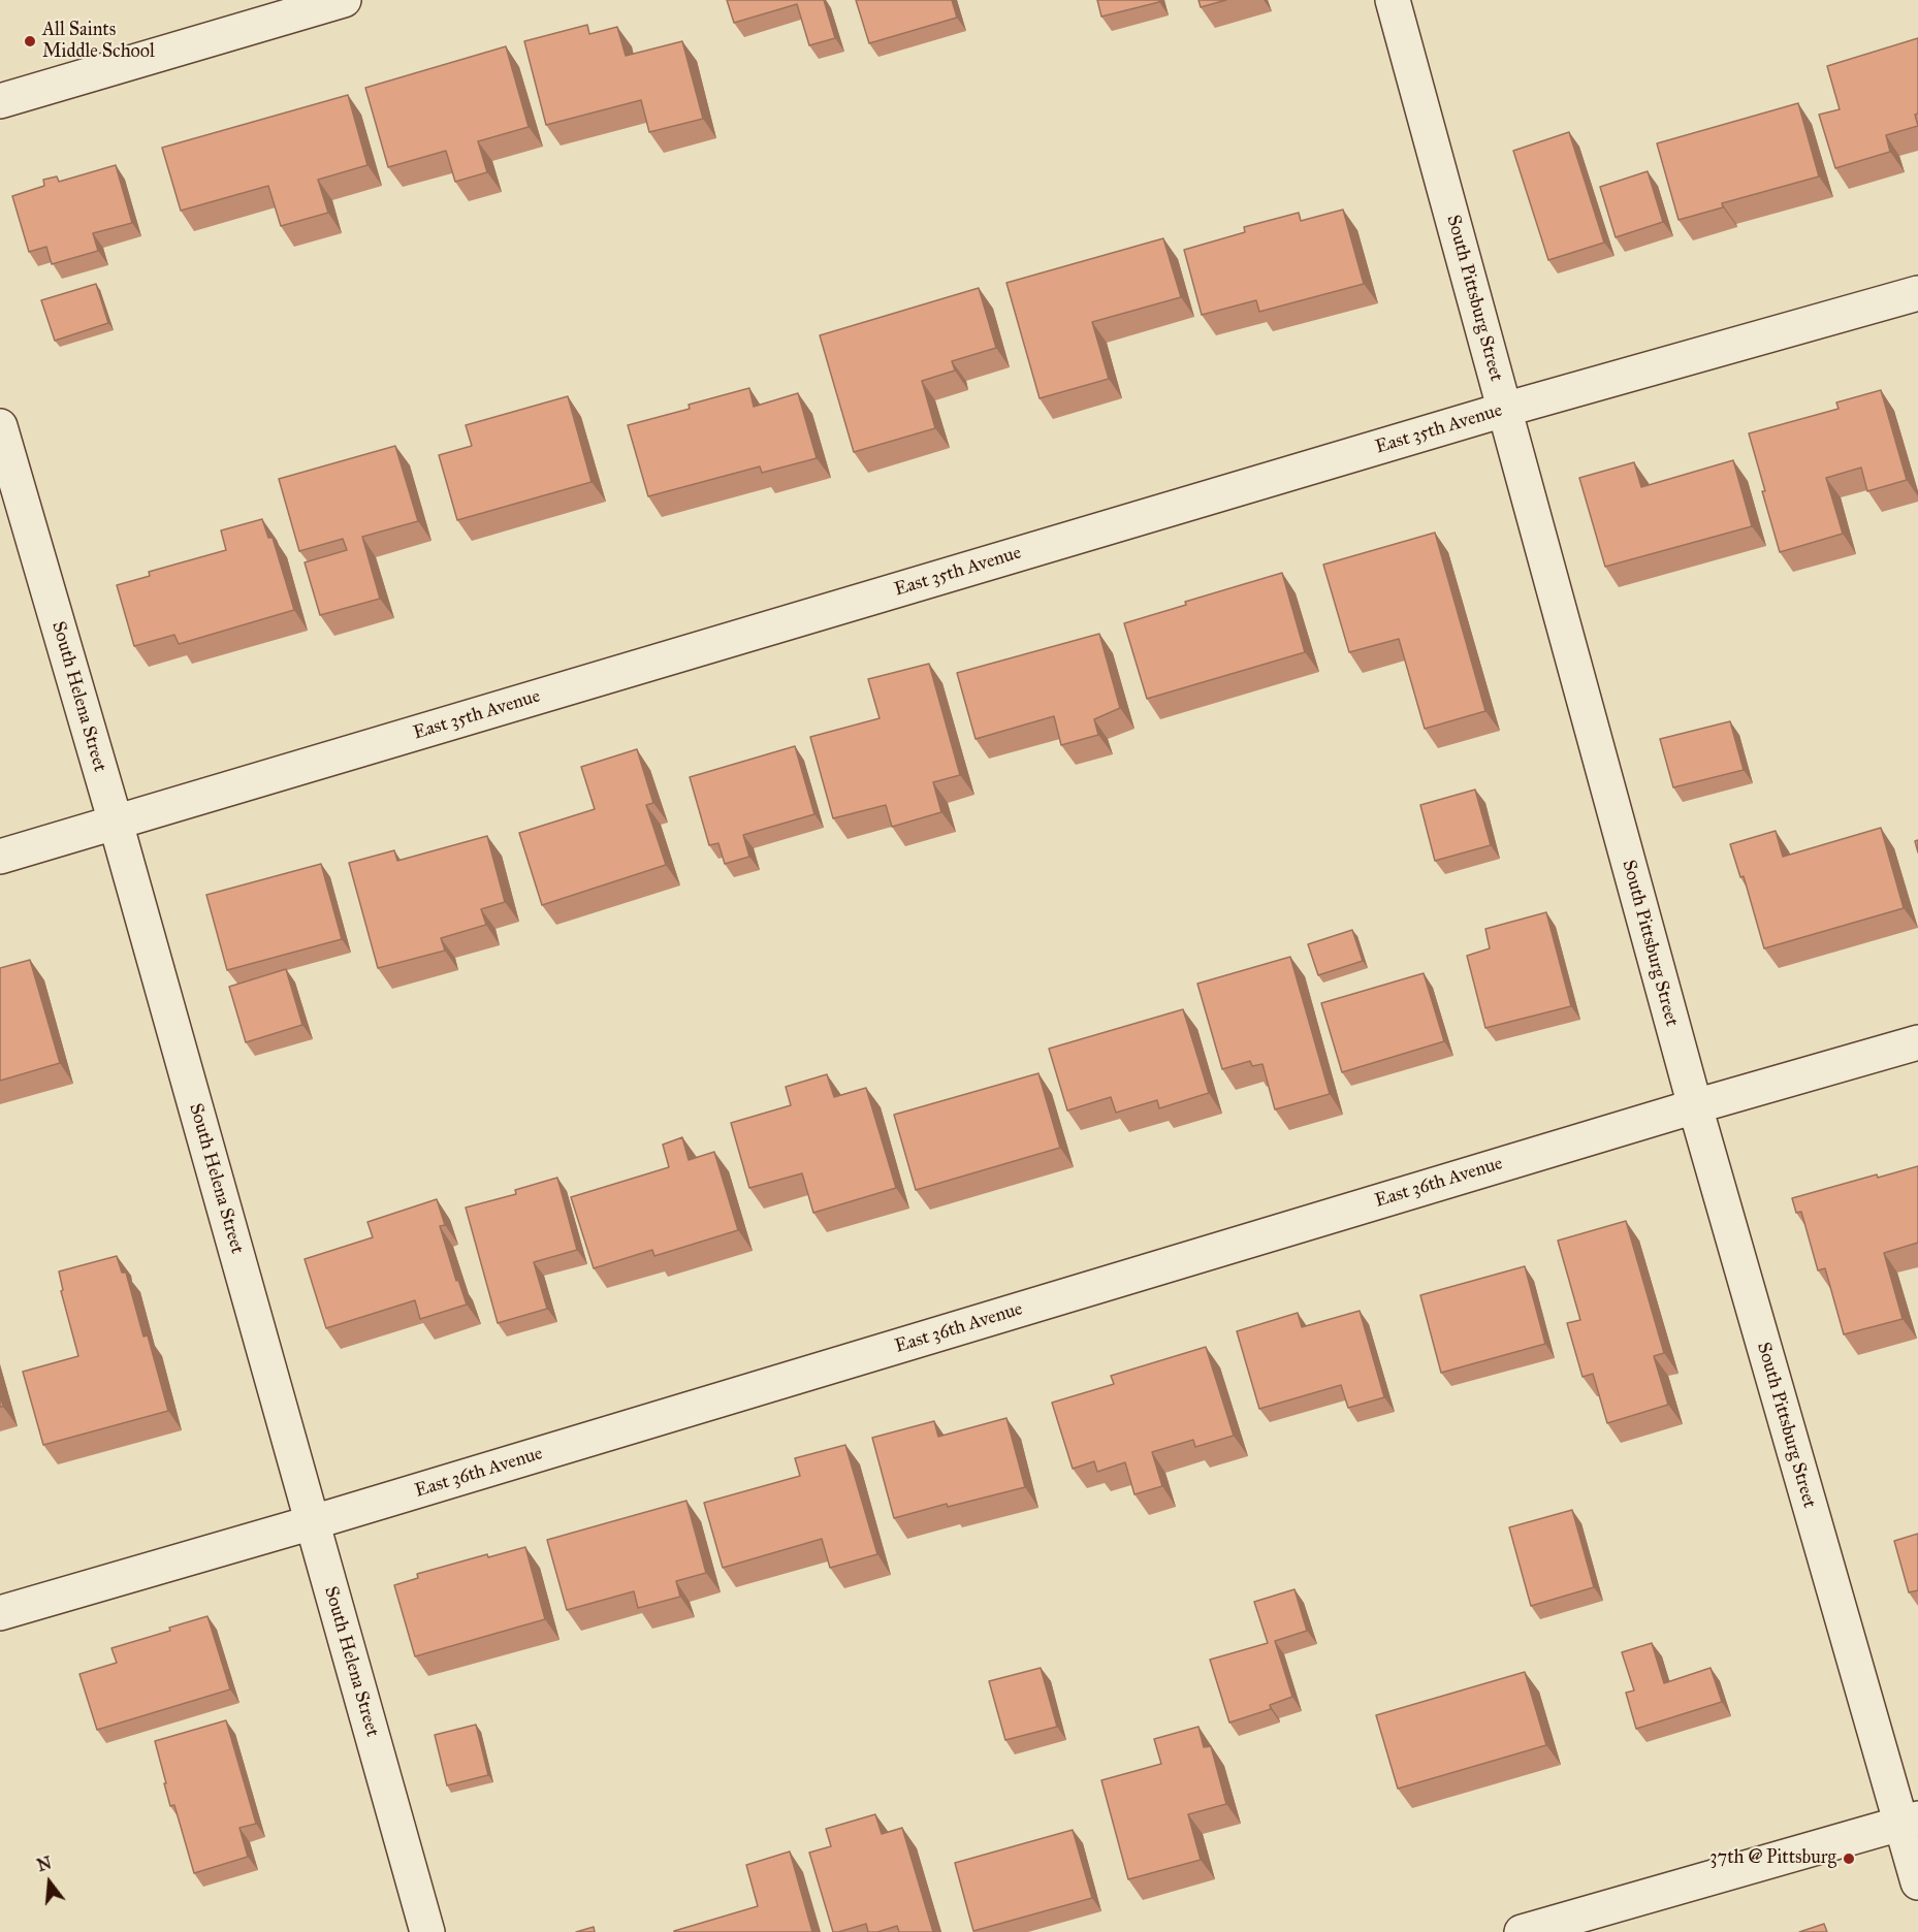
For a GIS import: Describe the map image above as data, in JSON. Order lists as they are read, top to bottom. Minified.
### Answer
{"streets":{"street":["South Pittsburg Street","East 35th Avenue","South Helena Street","East 36th Avenue"]},"crossings":[["South Pittsburg Street","East 35th Avenue"],["South Pittsburg Street","East 36th Avenue"],["East 35th Avenue","South Helena Street"],["South Helena Street","East 36th Avenue"]],"places":["All Saints Middle School","37th @ Pittsburg"],"north":"top"}
